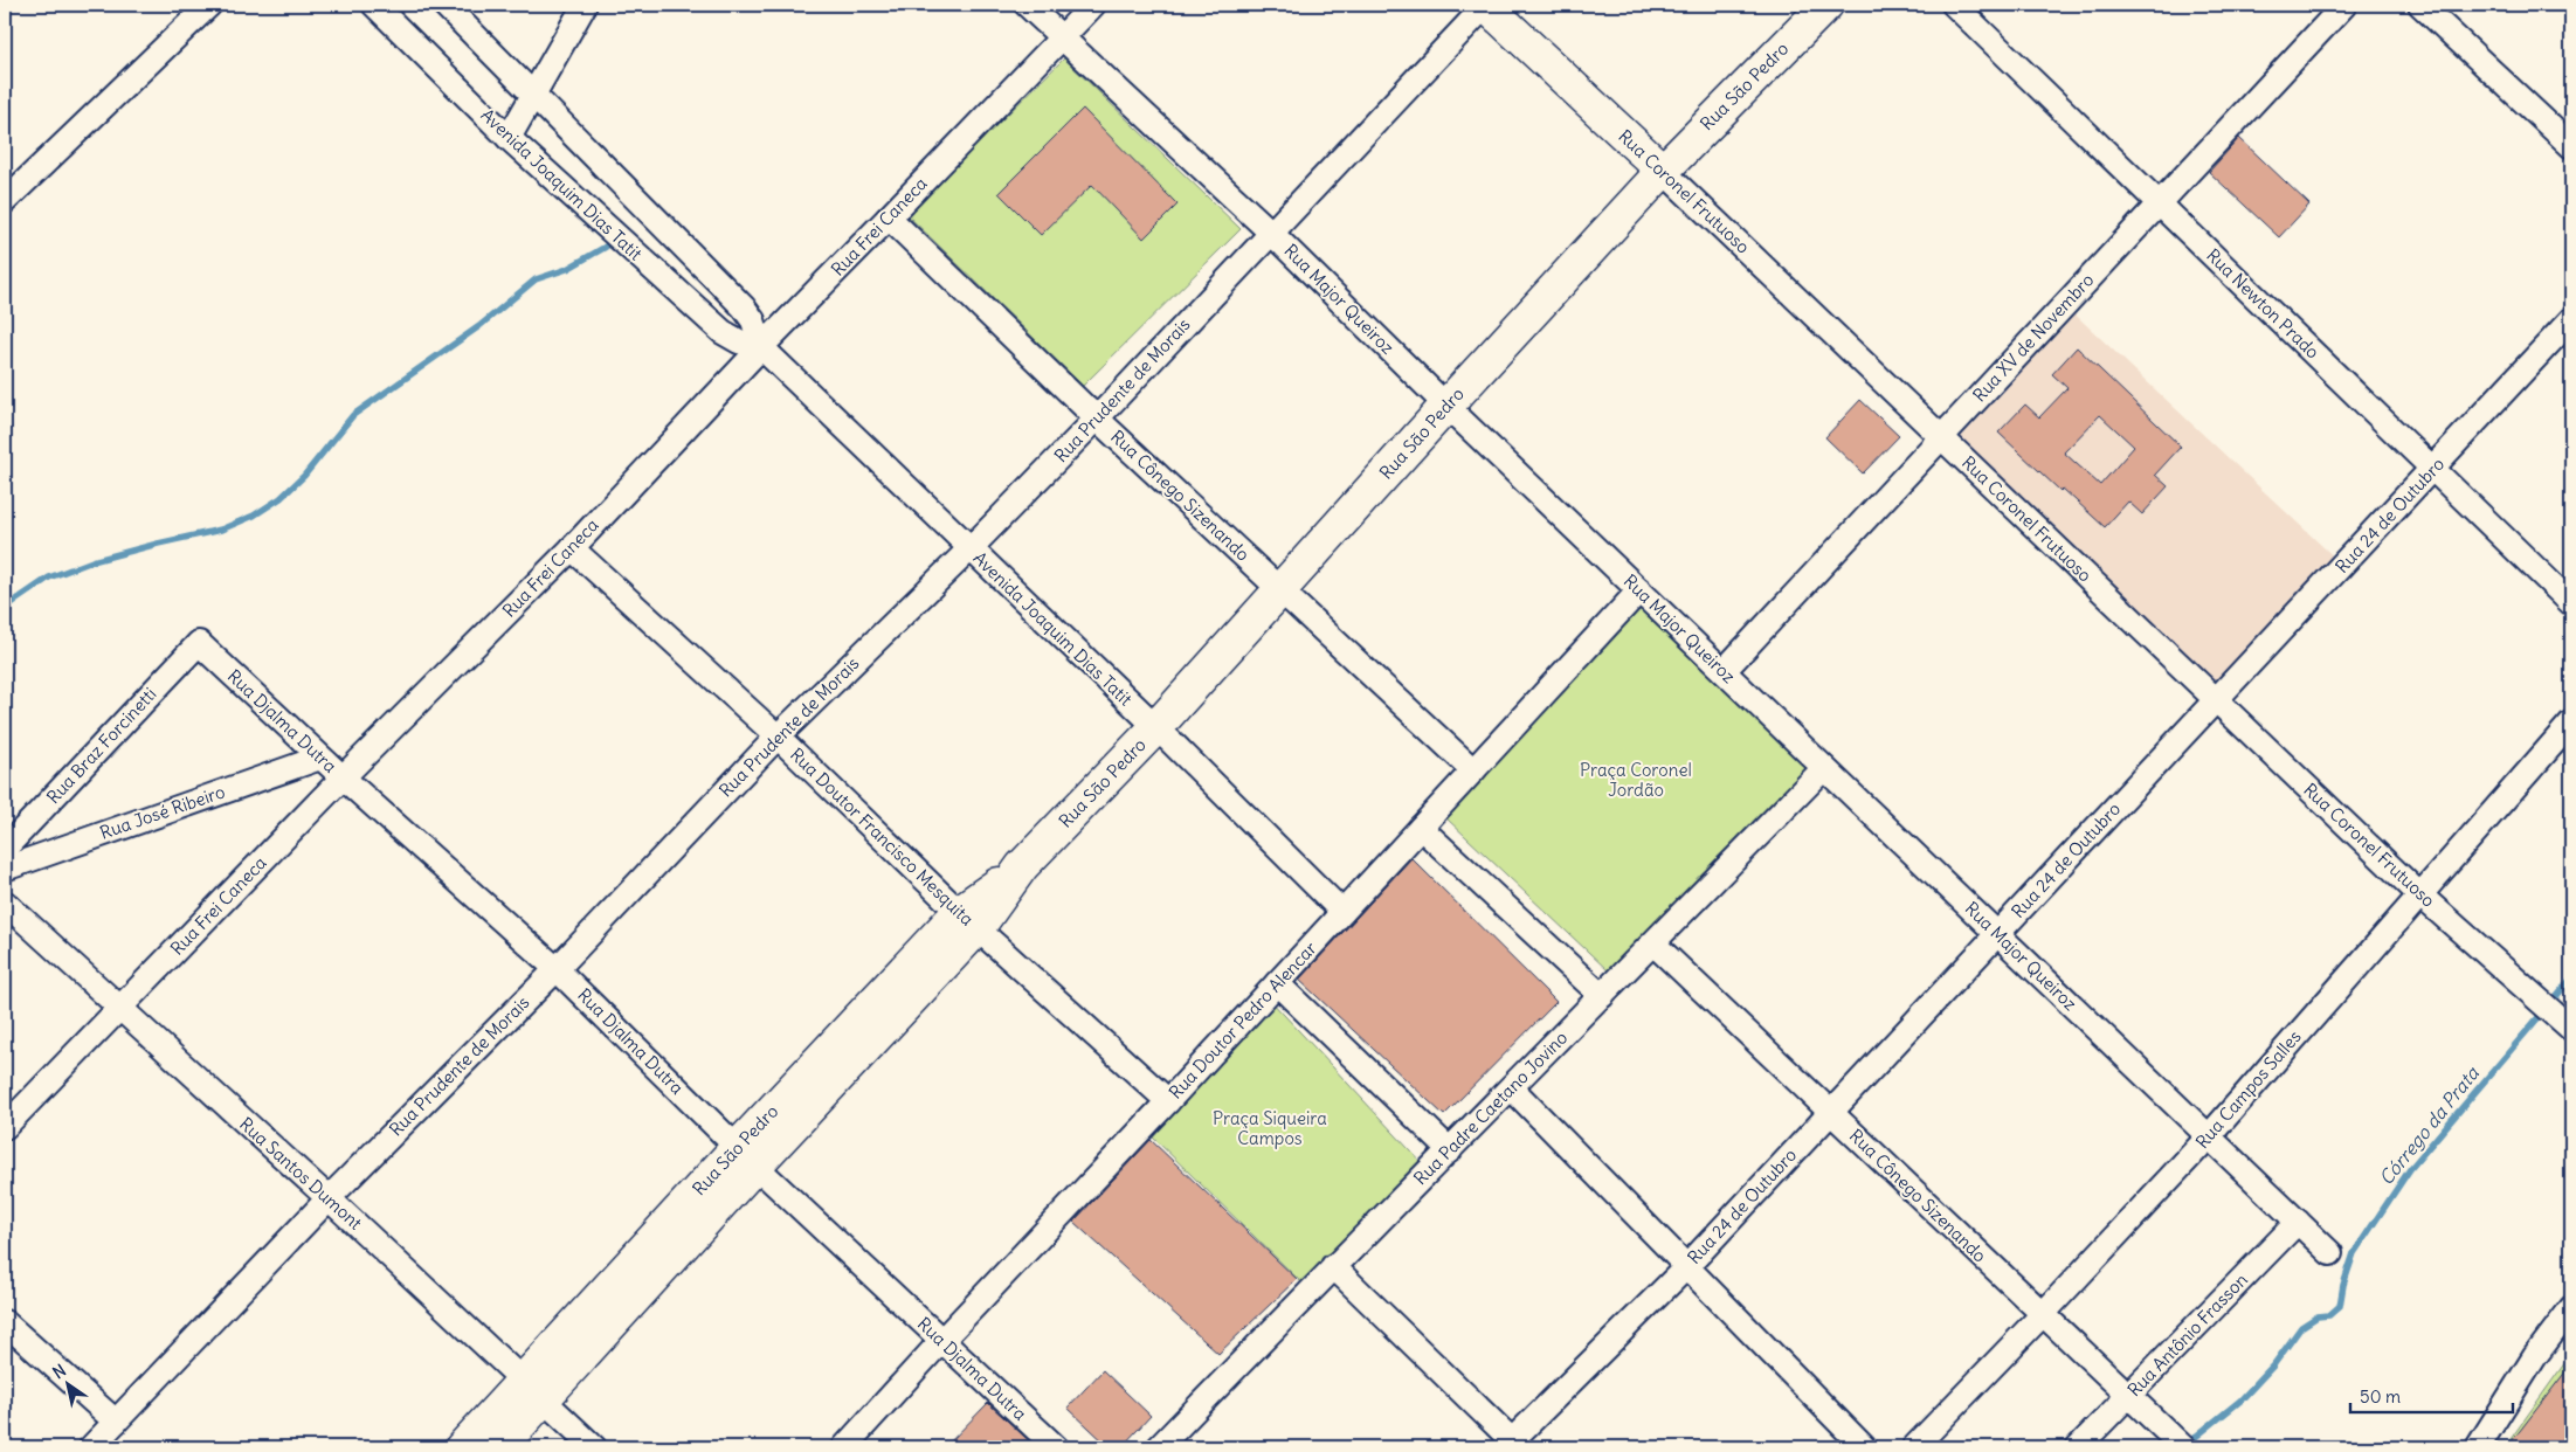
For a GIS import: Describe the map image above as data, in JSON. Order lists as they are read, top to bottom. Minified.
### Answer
{"streets":{"main road":["Rua São Pedro","Rua Coronel Frutuoso"],"street":["Avenida Joaquim Dias Tatit","Rua Frei Caneca","Rua Major Queiroz","Rua Newton Prado","Rua XV de Novembro","Rua Prudente de Morais","Rua Cônego Sizenando","Rua 24 de Outubro","Rua Djalma Dutra","Rua Braz Forcinetti","Rua José Ribeiro","Rua Doutor Francisco Mesquita","Rua Doutor Pedro Alencar","Rua Campos Salles","Rua Padre Caetano Jovino","Rua Santos Dumont","Rua Antônio Frasson"]},"crossings":[["Rua São Pedro","Avenida Joaquim Dias Tatit"],["Rua São Pedro","Rua Coronel Frutuoso"],["Rua São Pedro","Rua Major Queiroz"],["Rua São Pedro","Rua Cônego Sizenando"],["Rua São Pedro","Rua Djalma Dutra"],["Rua São Pedro","Rua Doutor Francisco Mesquita"],["Rua São Pedro","Rua Santos Dumont"],["Avenida Joaquim Dias Tatit","Rua Frei Caneca"],["Avenida Joaquim Dias Tatit","Rua Prudente de Morais"],["Avenida Joaquim Dias Tatit","Rua Doutor Pedro Alencar"],["Rua Coronel Frutuoso","Rua XV de Novembro"],["Rua Coronel Frutuoso","Rua Prudente de Morais"],["Rua Coronel Frutuoso","Rua 24 de Outubro"],["Rua Coronel Frutuoso","Rua Campos Salles"],["Rua Frei Caneca","Rua Major Queiroz"],["Rua Frei Caneca","Rua Cônego Sizenando"],["Rua Frei Caneca","Rua Djalma Dutra"],["Rua Frei Caneca","Rua Doutor Francisco Mesquita"],["Rua Frei Caneca","Rua Santos Dumont"],["Rua Major Queiroz","Rua XV de Novembro"],["Rua Major Queiroz","Rua Prudente de Morais"],["Rua Major Queiroz","Rua 24 de Outubro"],["Rua Major Queiroz","Rua Doutor Pedro Alencar"],["Rua Major Queiroz","Rua Campos Salles"],["Rua Major Queiroz","Rua Padre Caetano Jovino"],["Rua Major Queiroz","Rua Antônio Frasson"],["Rua Newton Prado","Rua XV de Novembro"],["Rua Newton Prado","Rua 24 de Outubro"],["Rua Prudente de Morais","Rua Cônego Sizenando"],["Rua Prudente de Morais","Rua Djalma Dutra"],["Rua Prudente de Morais","Rua Doutor Francisco Mesquita"],["Rua Prudente de Morais","Rua Santos Dumont"],["Rua Cônego Sizenando","Rua 24 de Outubro"],["Rua Cônego Sizenando","Rua Doutor Pedro Alencar"],["Rua Cônego Sizenando","Rua Campos Salles"],["Rua Cônego Sizenando","Rua Padre Caetano Jovino"],["Rua Cônego Sizenando","Rua Antônio Frasson"],["Rua Djalma Dutra","Rua Braz Forcinetti"],["Rua Djalma Dutra","Rua José Ribeiro"],["Rua Djalma Dutra","Rua Doutor Pedro Alencar"],["Rua Doutor Francisco Mesquita","Rua Doutor Pedro Alencar"]],"water":["Córrego da Prata"],"parks":["Praça Coronel Jordão","Praça Siqueira Campos"],"scale_bar":"50 m","north":"top left"}
